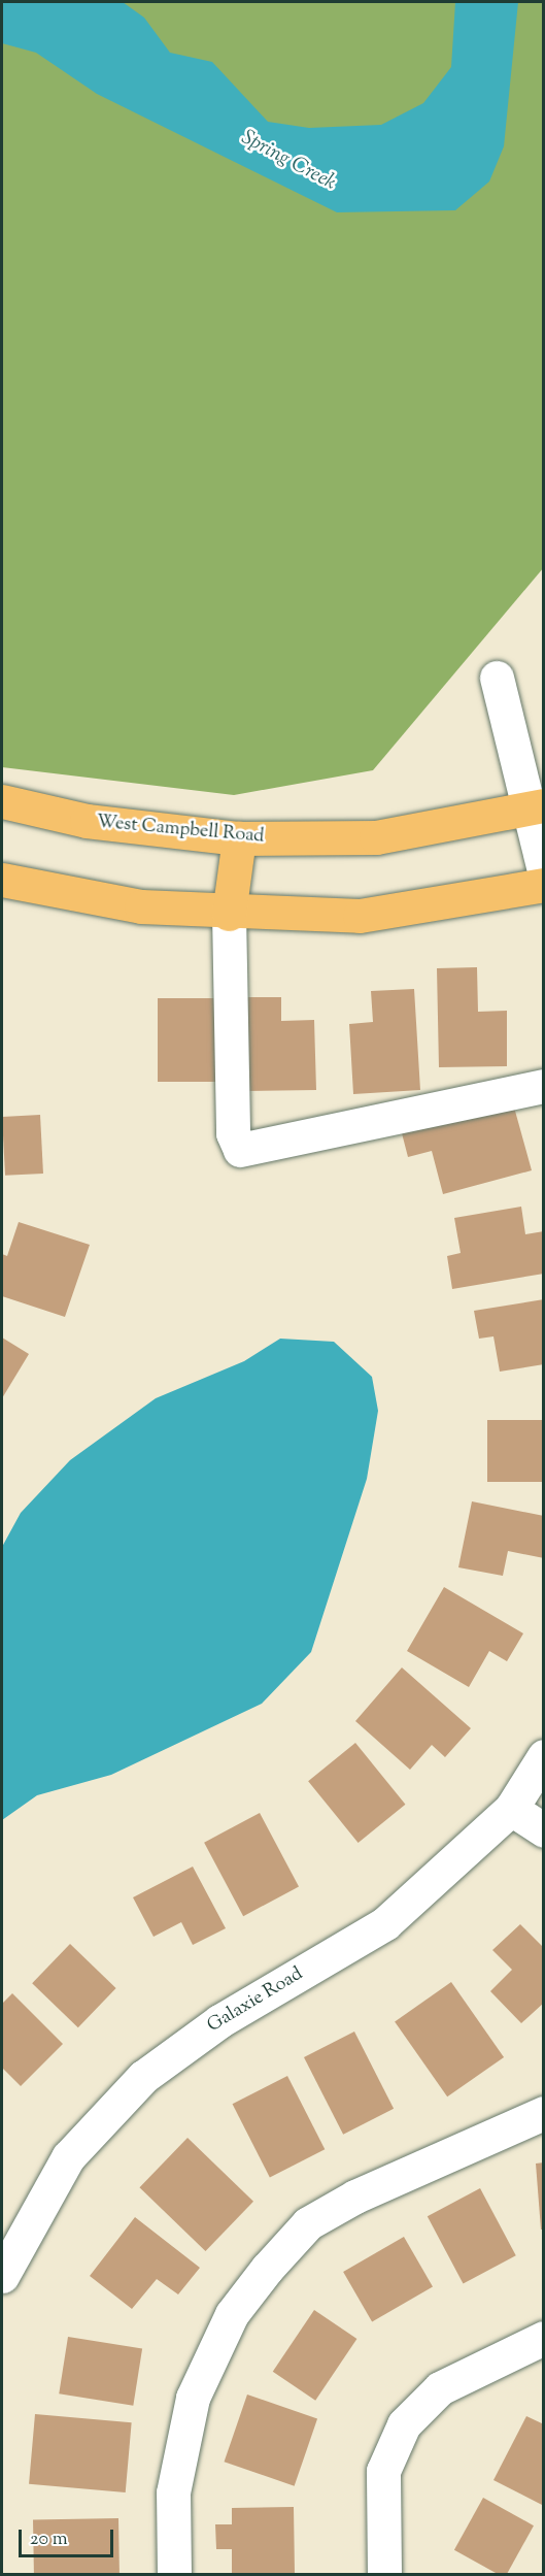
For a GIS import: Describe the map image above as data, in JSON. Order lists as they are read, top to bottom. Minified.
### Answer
{"streets":{"main road":["West Campbell Road"],"street":["Galaxie Road"]},"water":["Spring Creek"],"scale_bar":"20 m"}
